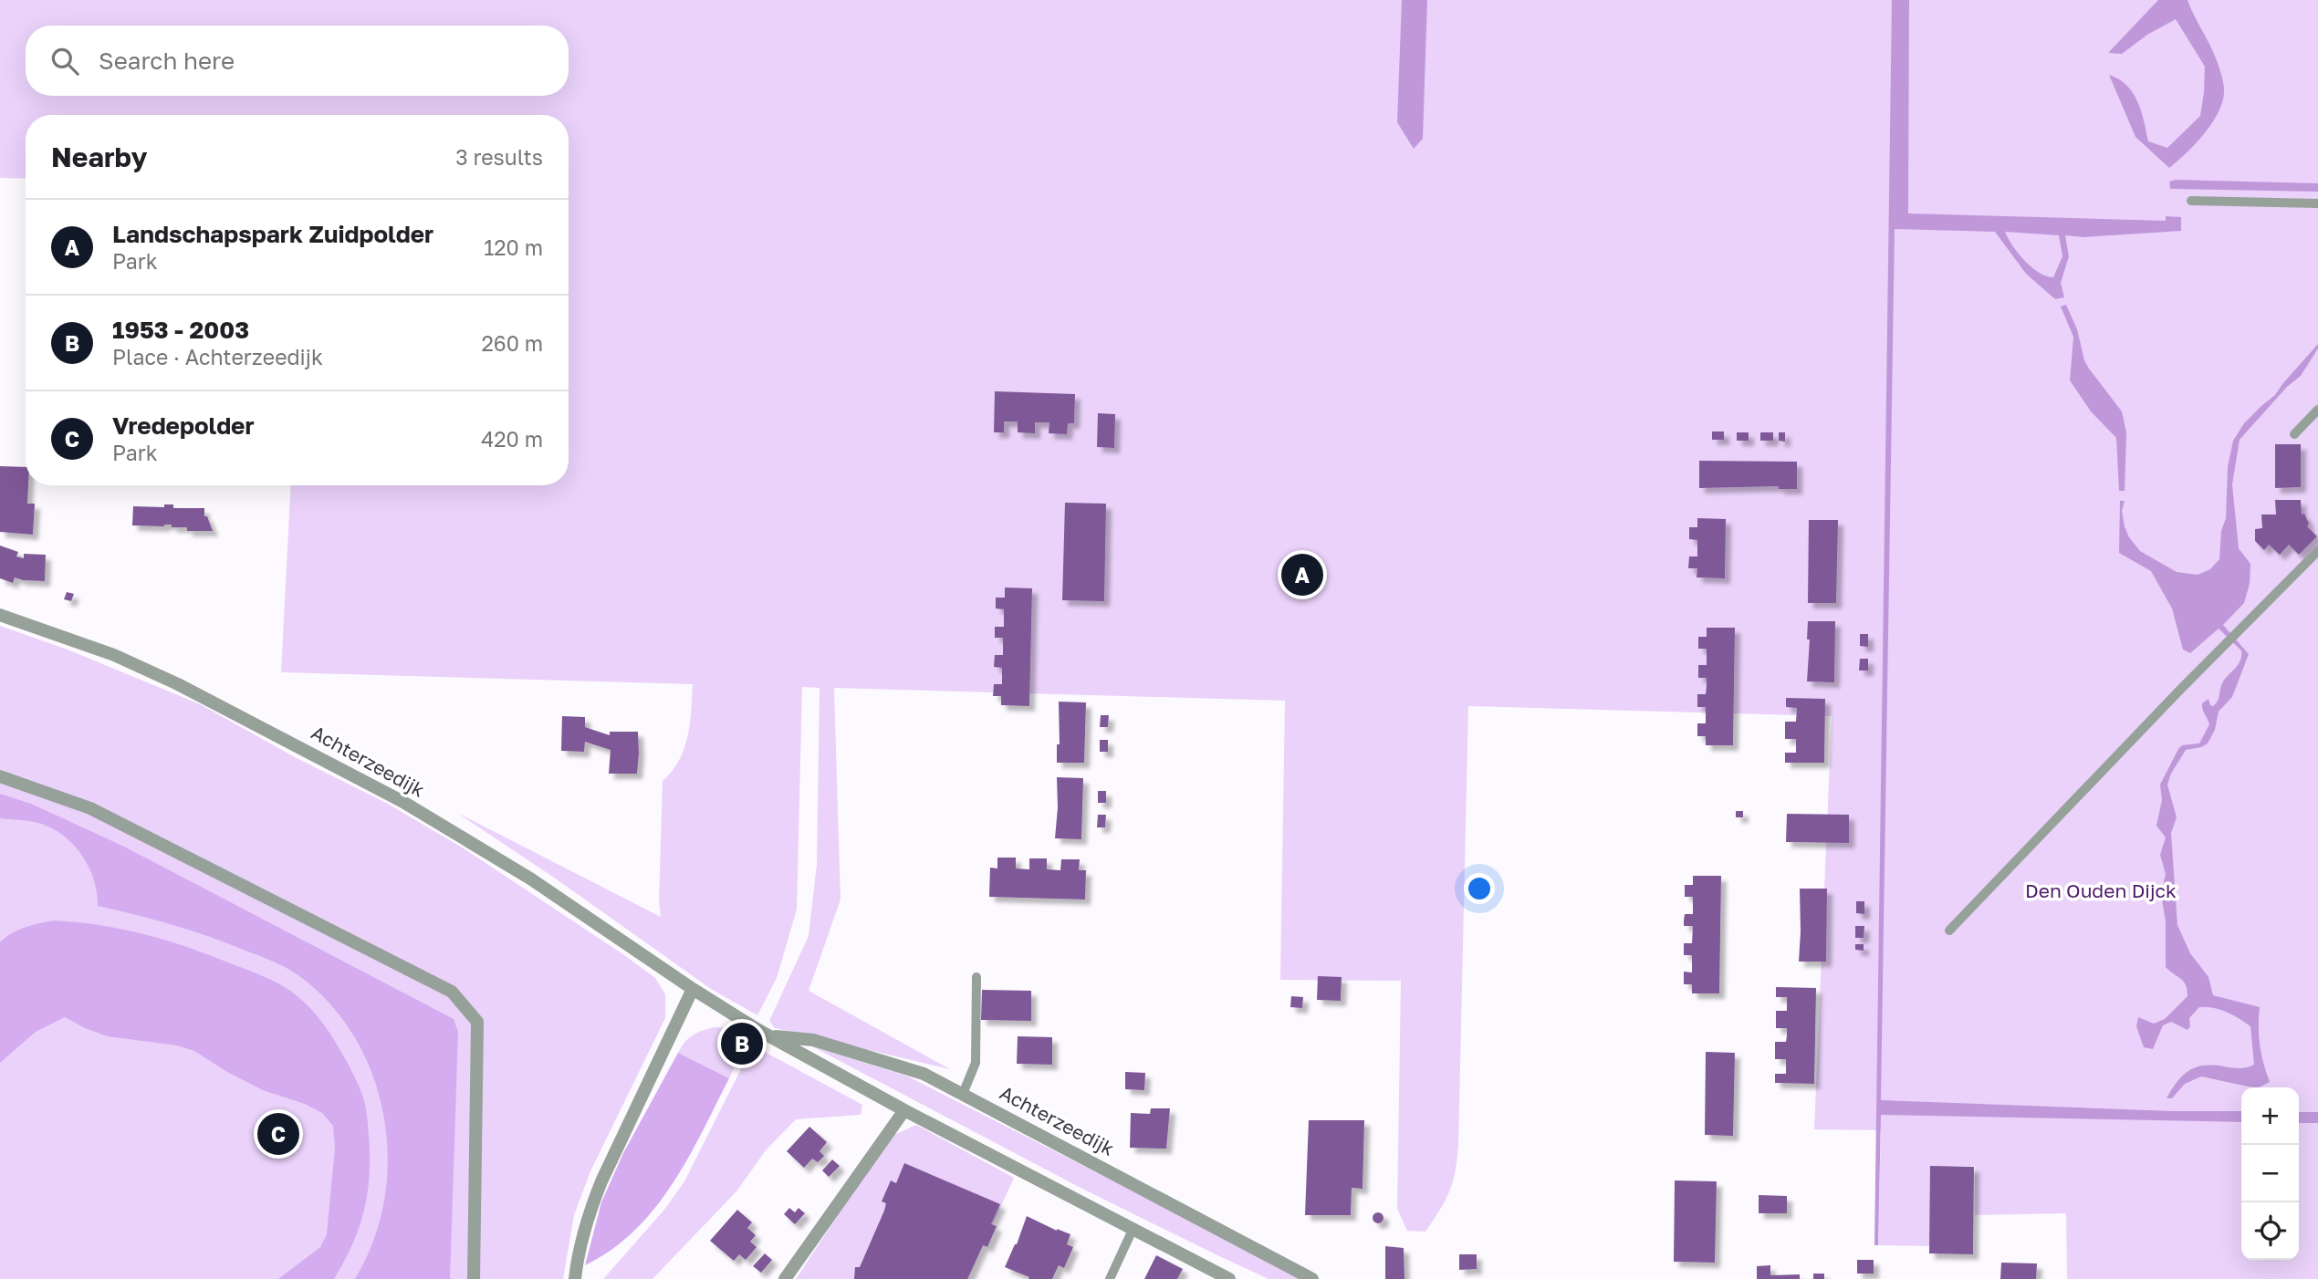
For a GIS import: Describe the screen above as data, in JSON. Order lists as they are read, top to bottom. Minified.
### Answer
{"streets":{"street":["Achterzeedijk"]},"parks":["Den Ouden Dijck"],"page":{"search":"Search here","heading":["Nearby","3 results"],"list":[{"mark":"A","name":"Landschapspark Zuidpolder","note":"Park","value":"120 m"},{"mark":"B","name":"1953 - 2003","note":"Place · Achterzeedijk","value":"260 m"},{"mark":"C","name":"Vredepolder","note":"Park","value":"420 m"}],"pins":["A","B","C"],"map_buttons":["+","−"]}}
